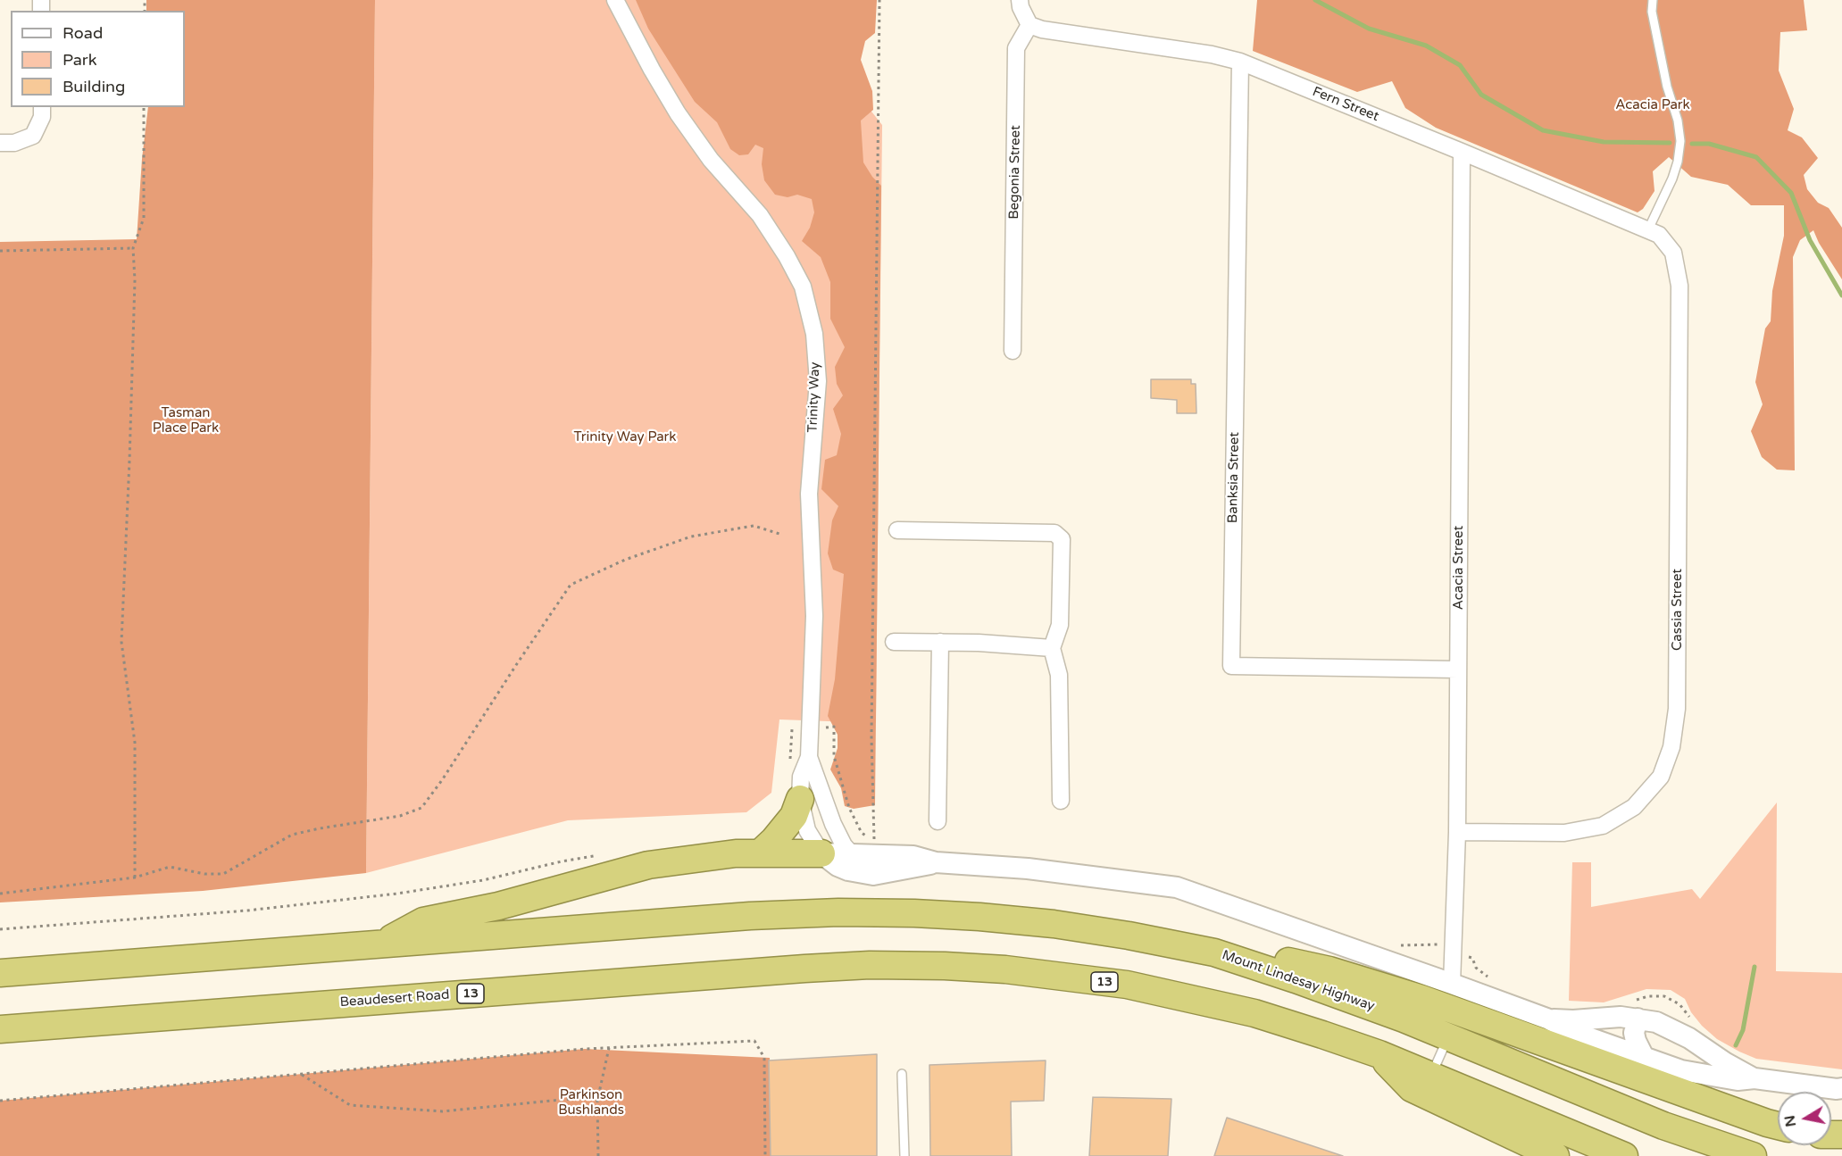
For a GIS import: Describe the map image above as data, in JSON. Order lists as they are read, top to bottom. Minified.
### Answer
{"streets":{"highway":["Mount Lindesay Highway","13","Beaudesert Road"],"street":["Fern Street","Begonia Street","Trinity Way","Banksia Street","Acacia Street","Cassia Street"]},"crossings":[["Fern Street","Begonia Street"],["Fern Street","Banksia Street"],["Fern Street","Acacia Street"],["Fern Street","Cassia Street"],["Banksia Street","Acacia Street"],["Acacia Street","Cassia Street"],["13","Beaudesert Road"]],"parks":["Acacia Park","Tasman Place Park","Trinity Way Park","Parkinson Bushlands"],"legend":["Road","Park","Building"],"north":"left"}
